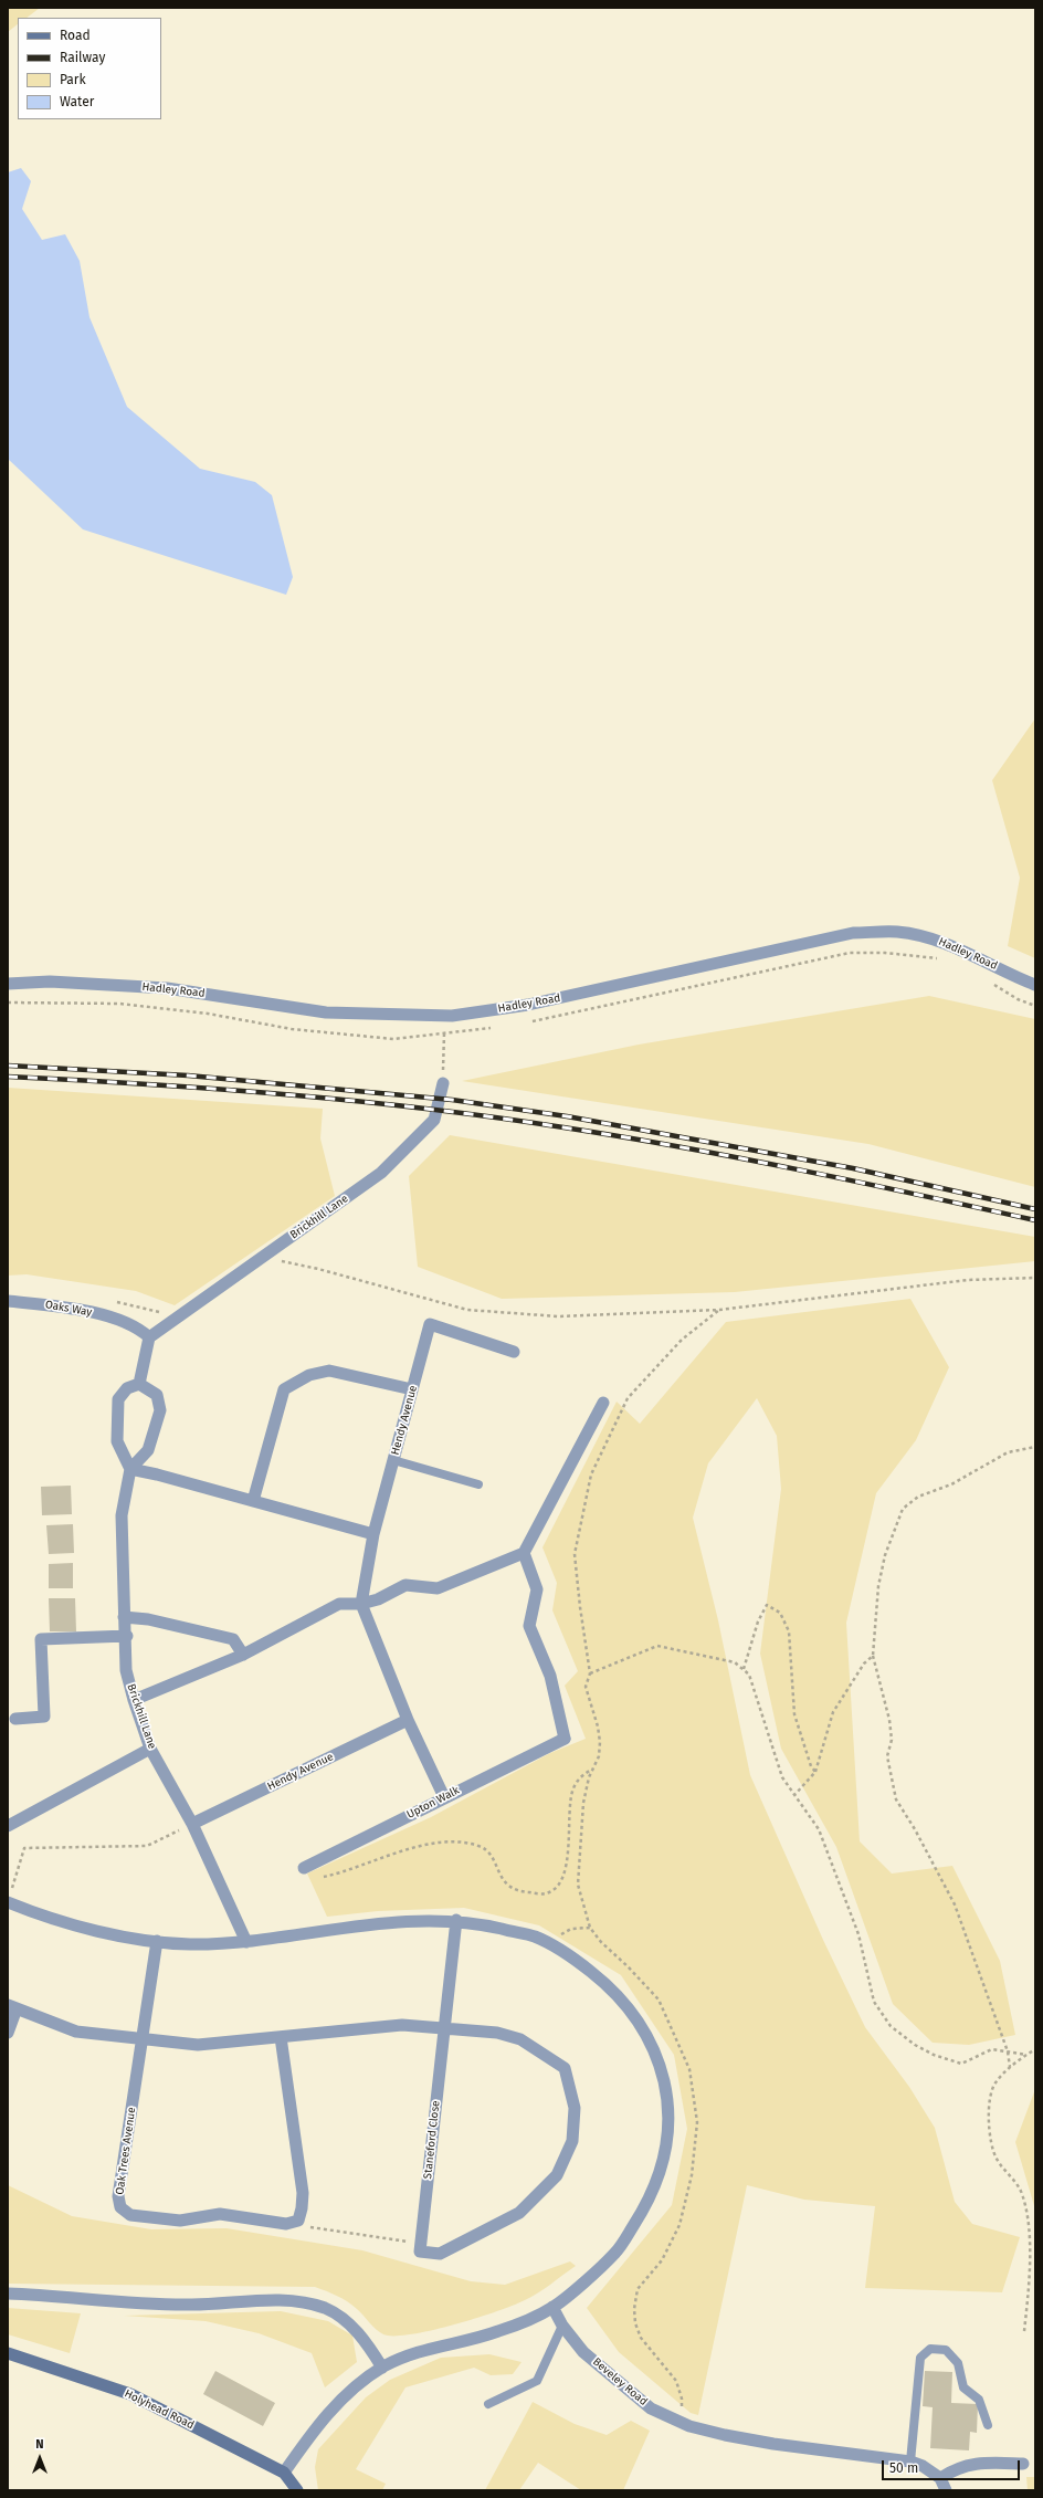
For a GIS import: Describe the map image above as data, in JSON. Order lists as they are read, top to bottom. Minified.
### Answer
{"streets":{"main road":["Holyhead Road"],"street":["Hadley Road","Brickhill Lane","Oaks Way","Hendy Avenue","Upton Walk","Staneford Close","Oak Trees Avenue","Beveley Road"]},"crossings":[["Brickhill Lane","Oaks Way"],["Brickhill Lane","Hendy Avenue"]],"legend":["Road","Railway","Park","Water"],"scale_bar":"50 m","north":"top"}
